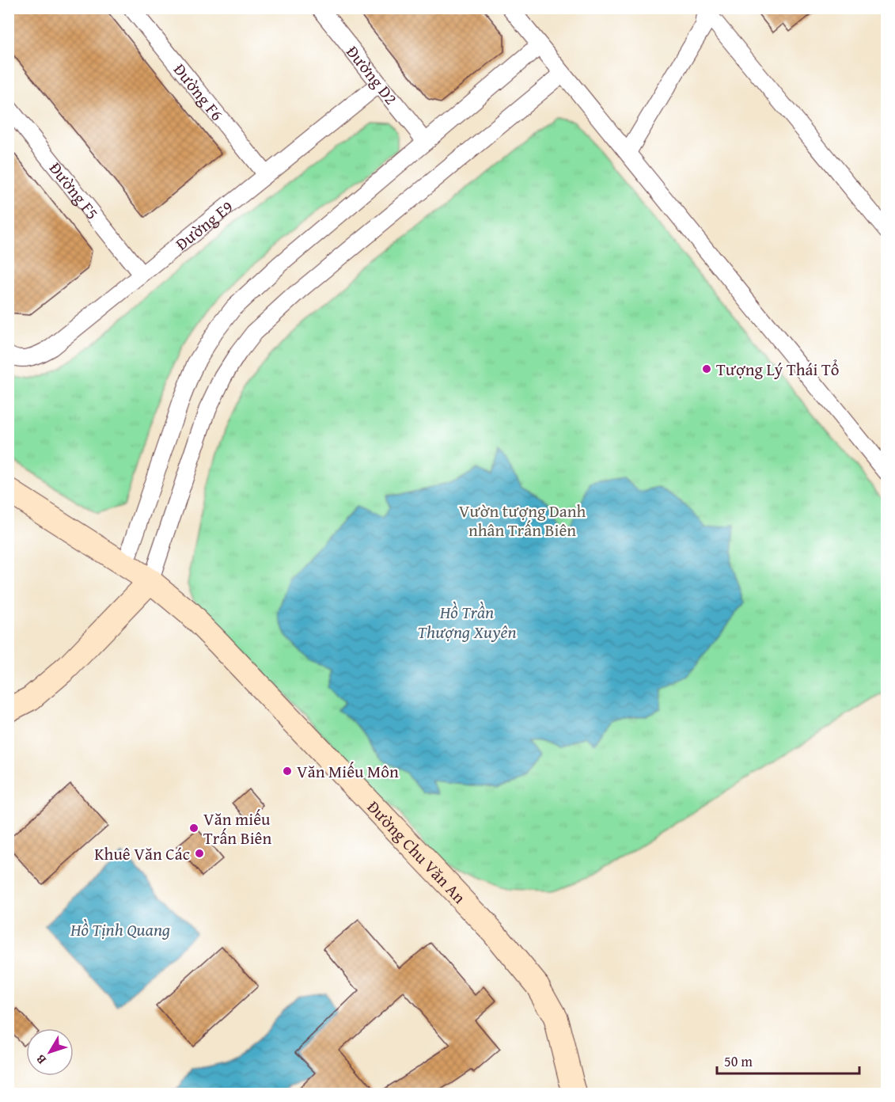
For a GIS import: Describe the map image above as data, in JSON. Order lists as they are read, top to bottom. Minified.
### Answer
{"streets":{"main road":["Đường Chu Văn An"],"street":["Đường D2","Đường F6","Đường F5","Đường E9"]},"crossings":[["Đường D2","Đường E9"],["Đường F6","Đường E9"],["Đường F5","Đường E9"]],"water":["Hồ Trần Thượng Xuyên","Hồ Tịnh Quang"],"parks":["Vườn tượng Danh nhân Trấn Biên"],"places":["Tượng Lý Thái Tổ","Văn Miếu Môn","Văn miếu Trấn Biên","Khuê Văn Các"],"scale_bar":"50 m","north":"bottom left"}
